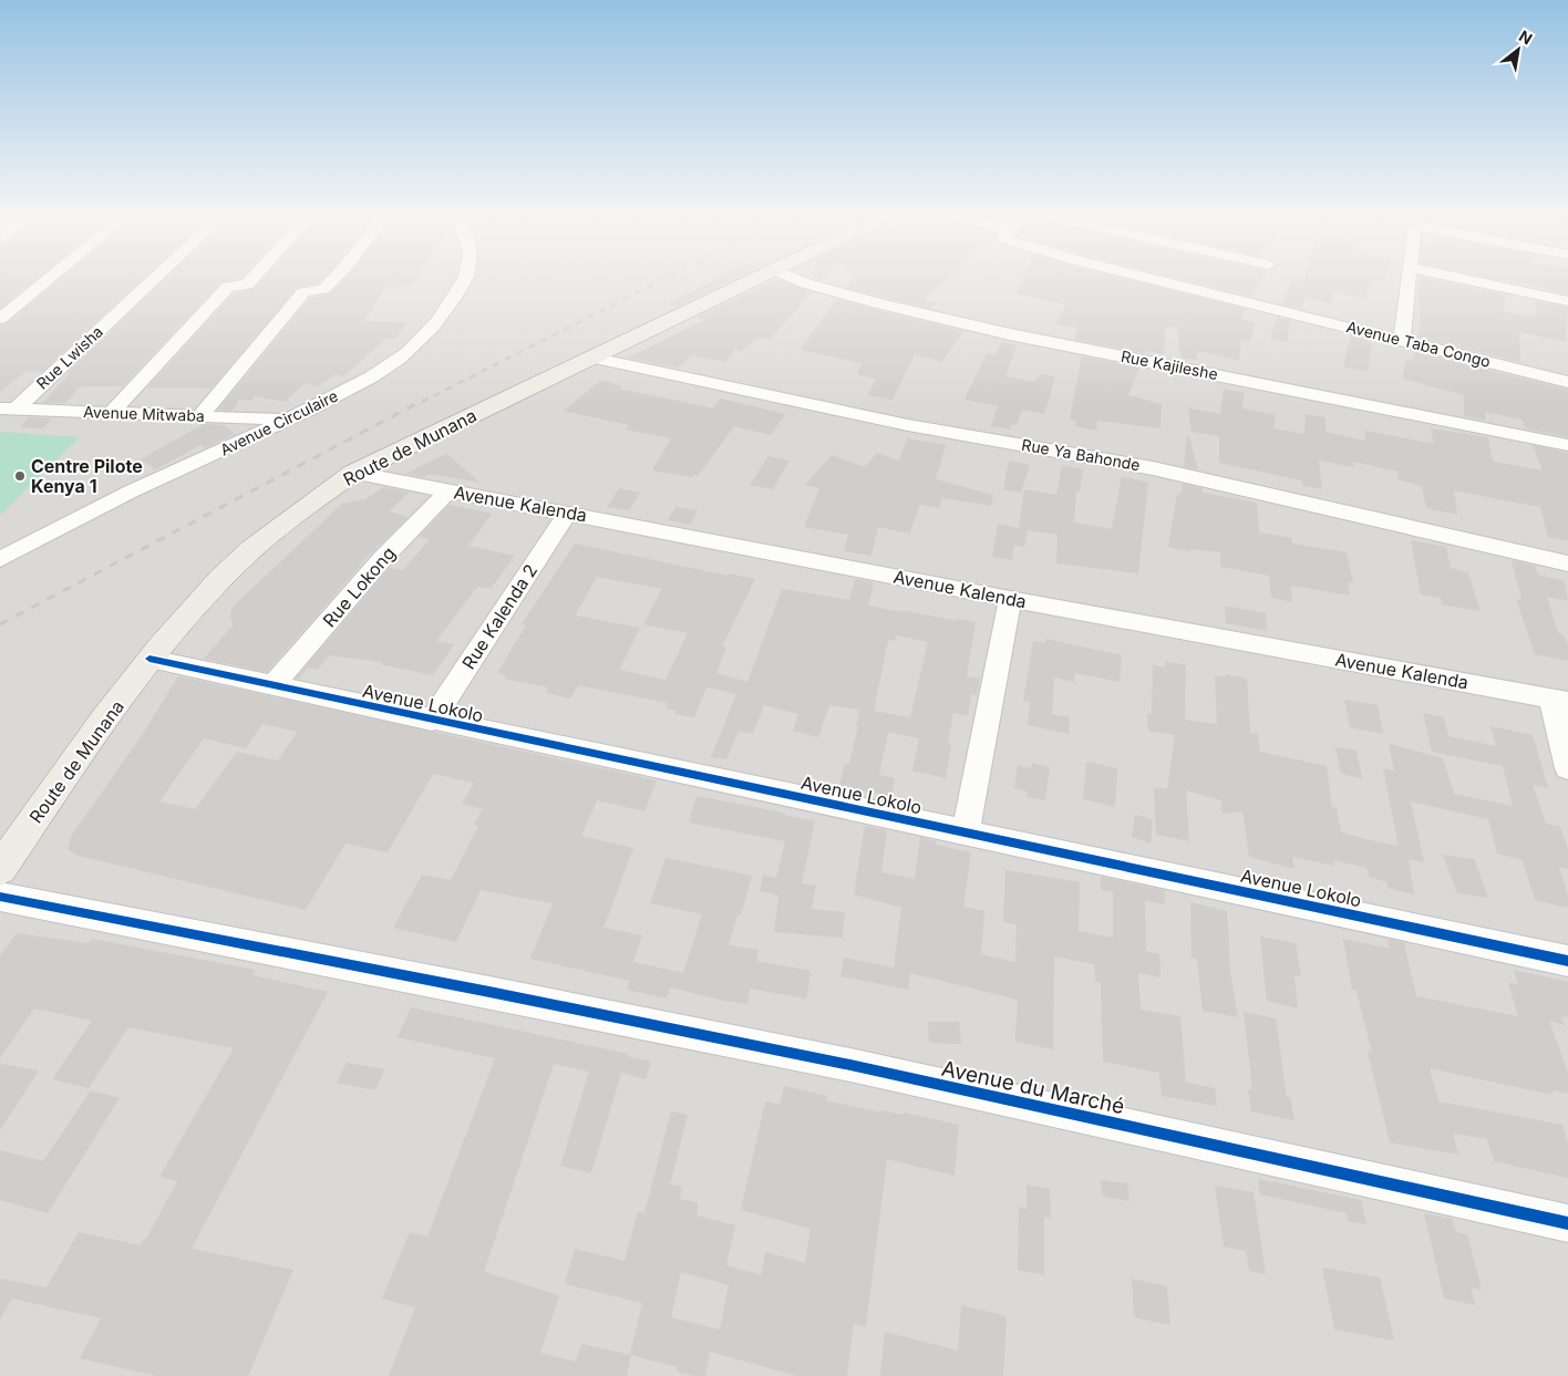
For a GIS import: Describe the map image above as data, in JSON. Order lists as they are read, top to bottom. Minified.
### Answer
{"streets":{"main road":["Route de Munana"],"street":["Avenue Taba Congo","Rue Lwisha","Rue Kajileshe","Avenue Mitwaba","Avenue Circulaire","Rue Ya Bahonde","Avenue Kalenda","Rue Lokong","Rue Kalenda 2","Avenue Lokolo","Avenue du Marché"]},"crossings":[["Rue Lwisha","Avenue Mitwaba"],["Avenue Mitwaba","Avenue Circulaire"],["Route de Munana","Rue Ya Bahonde"],["Route de Munana","Avenue Kalenda"],["Route de Munana","Avenue Lokolo"],["Avenue Kalenda","Rue Lokong"],["Avenue Kalenda","Rue Kalenda 2"],["Rue Lokong","Avenue Lokolo"],["Rue Kalenda 2","Avenue Lokolo"]],"places":["Centre Pilote Kenya 1"],"north":"top right"}
